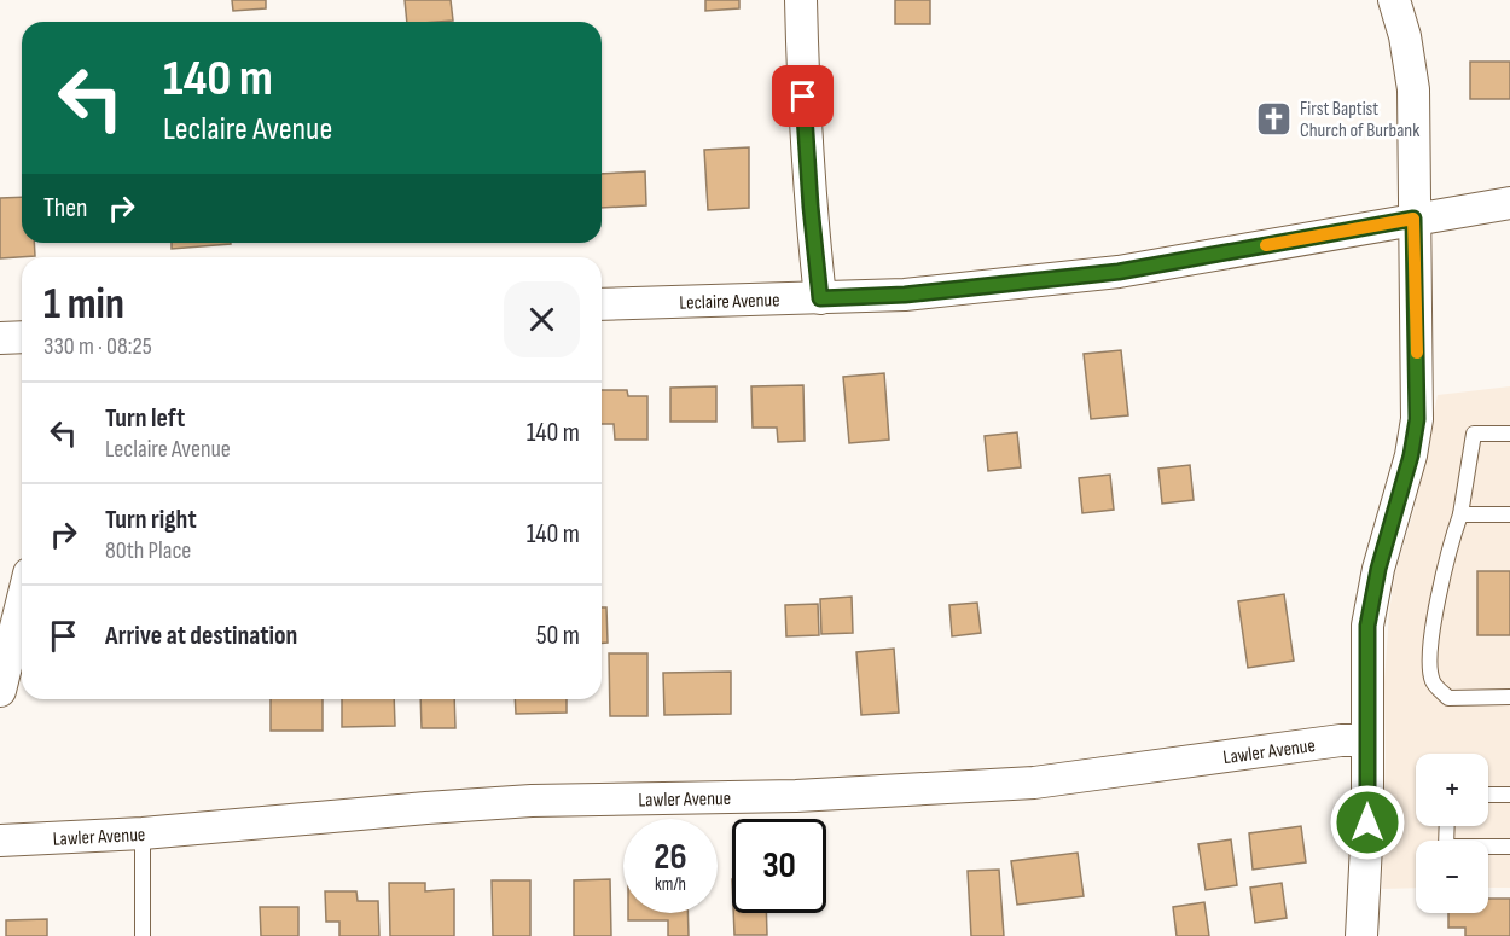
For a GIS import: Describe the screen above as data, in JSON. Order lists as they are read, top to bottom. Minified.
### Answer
{"streets":{"street":["Leclaire Avenue","Lawler Avenue"]},"places":{"church":["First Baptist Church of Burbank"]},"page":{"turn":["140 m","Leclaire Avenue"],"then":"Then","heading":["1 min","330 m · 08:25"],"list":[{"name":"Turn left","note":"Leclaire Avenue","value":"140 m"},{"name":"Turn right","note":"80th Place","value":"140 m"},{"name":"Arrive at destination","value":"50 m"}],"map_buttons":["+","−"],"speed":"26 km/h","limit":"30"}}
